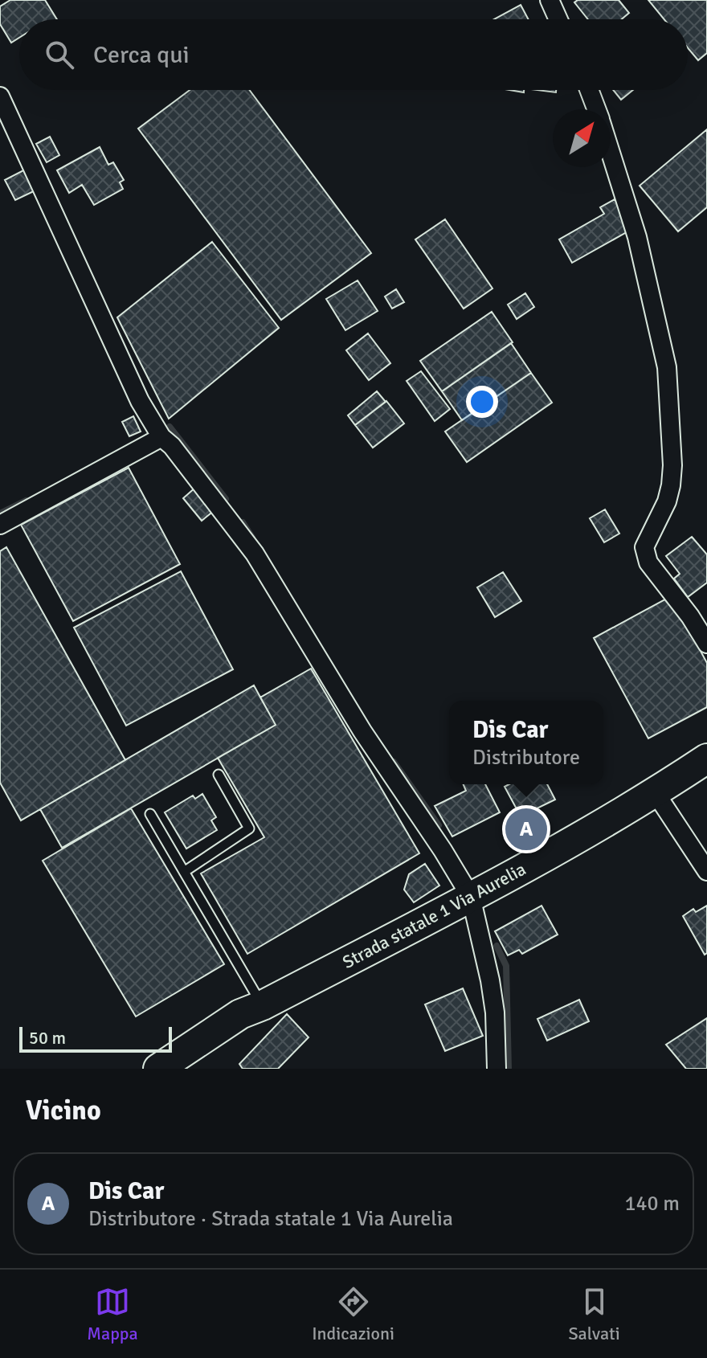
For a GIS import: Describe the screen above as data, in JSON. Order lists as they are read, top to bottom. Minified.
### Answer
{"streets":{"main road":["Strada statale 1 Via Aurelia"]},"scale_bar":"50 m","north":"top right","page":{"search":"Cerca qui","popup":["Dis Car","Distributore"],"pins":"A","scale":"50 m","heading":"Vicino","list":[{"mark":"A","name":"Dis Car","note":"Distributore · Strada statale 1 Via Aurelia","value":"140 m"}],"nav":["Mappa","Indicazioni","Salvati"]}}
